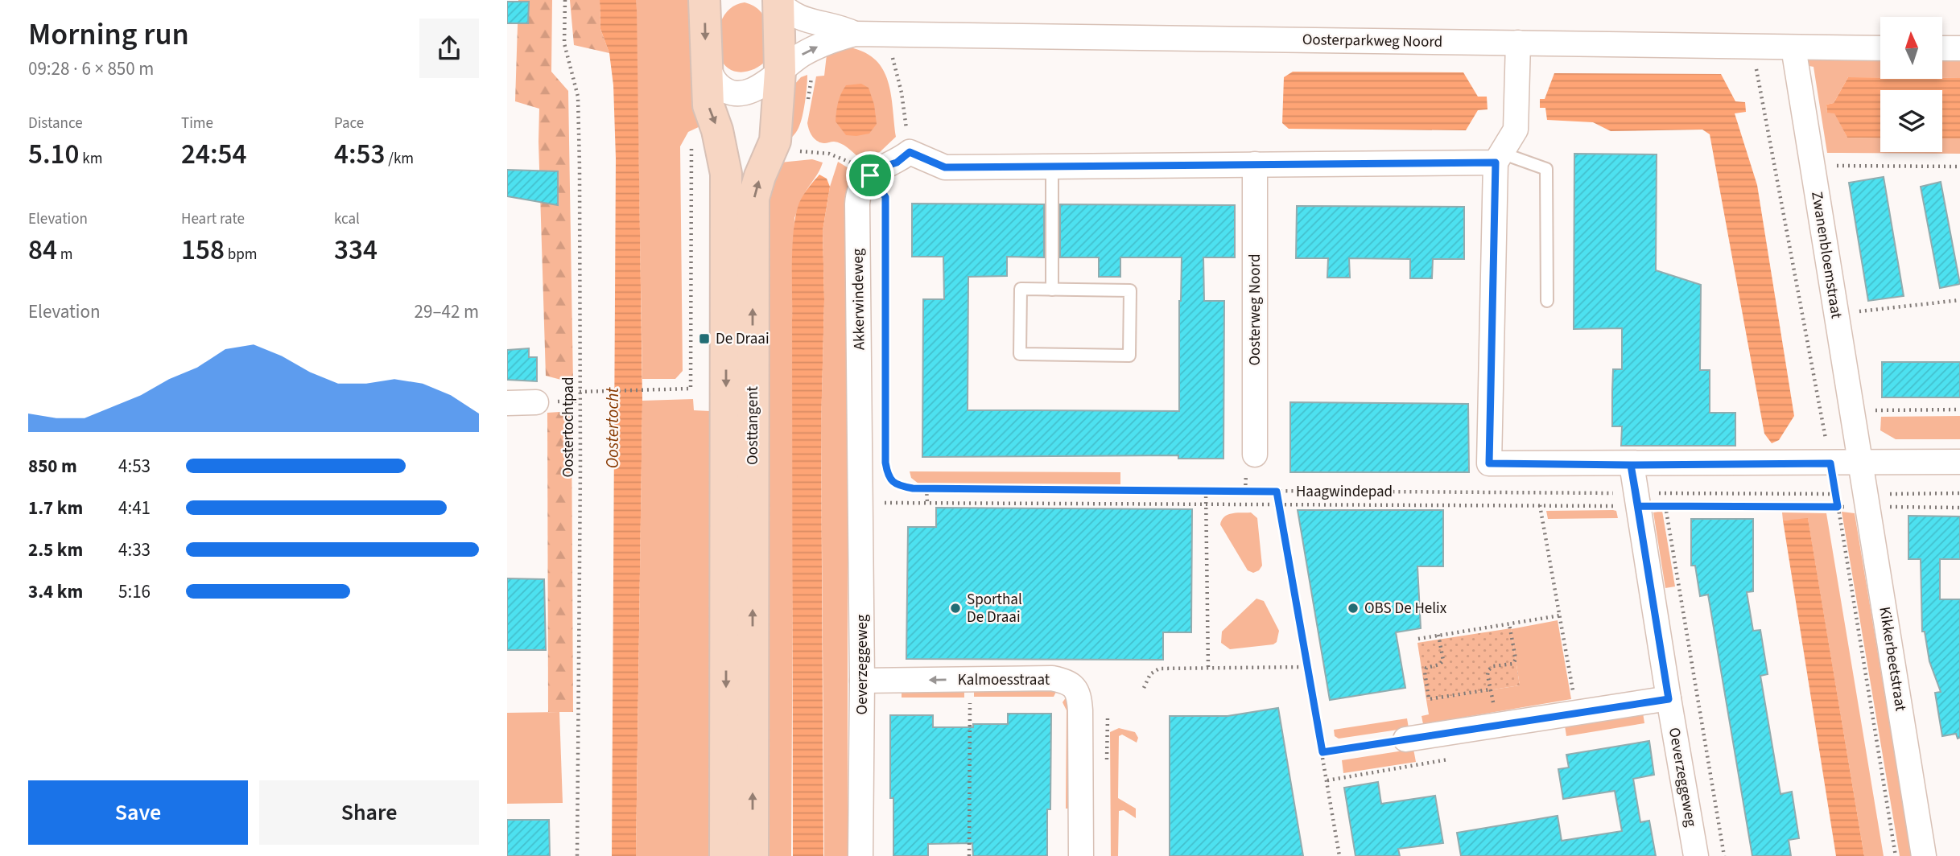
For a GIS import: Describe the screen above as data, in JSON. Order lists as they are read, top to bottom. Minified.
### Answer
{"streets":{"main road":["Oosttangent"],"street":["Oosterparkweg Noord","Zwanenbloemstraat","Akkerwindeweg","Oosterweg Noord","Kikkerbeetstraat","Oeverzeggeweg","Kalmoesstraat"],"path":["Oostertochtpad","Haagwindepad"]},"crossings":[["Oosterparkweg Noord","Zwanenbloemstraat"],["Oosterparkweg Noord","Oosttangent"],["Zwanenbloemstraat","Kikkerbeetstraat"],["Akkerwindeweg","Oeverzeggeweg"],["Haagwindepad","Kikkerbeetstraat"],["Haagwindepad","Oeverzeggeweg"],["Oeverzeggeweg","Kalmoesstraat"]],"water":["Oostertocht"],"places":{"transit":["De Draai"],"other":["Sporthal De Draai","OBS De Helix"]},"north":"top","page":{"heading":["Morning run","09:28 · 6 × 850 m"],"stats":[["Distance","5.10 km"],["Time","24:54"],["Pace","4:53 /km"],["Elevation","84 m"],["Heart rate","158 bpm"],["kcal","334"]],"chart":["Elevation","29–42 m"],"list":[{"name":"850 m","note":"4:53"},{"name":"1.7 km","note":"4:41"},{"name":"2.5 km","note":"4:33"},{"name":"3.4 km","note":"5:16"}],"buttons":["Save","Share"]}}
